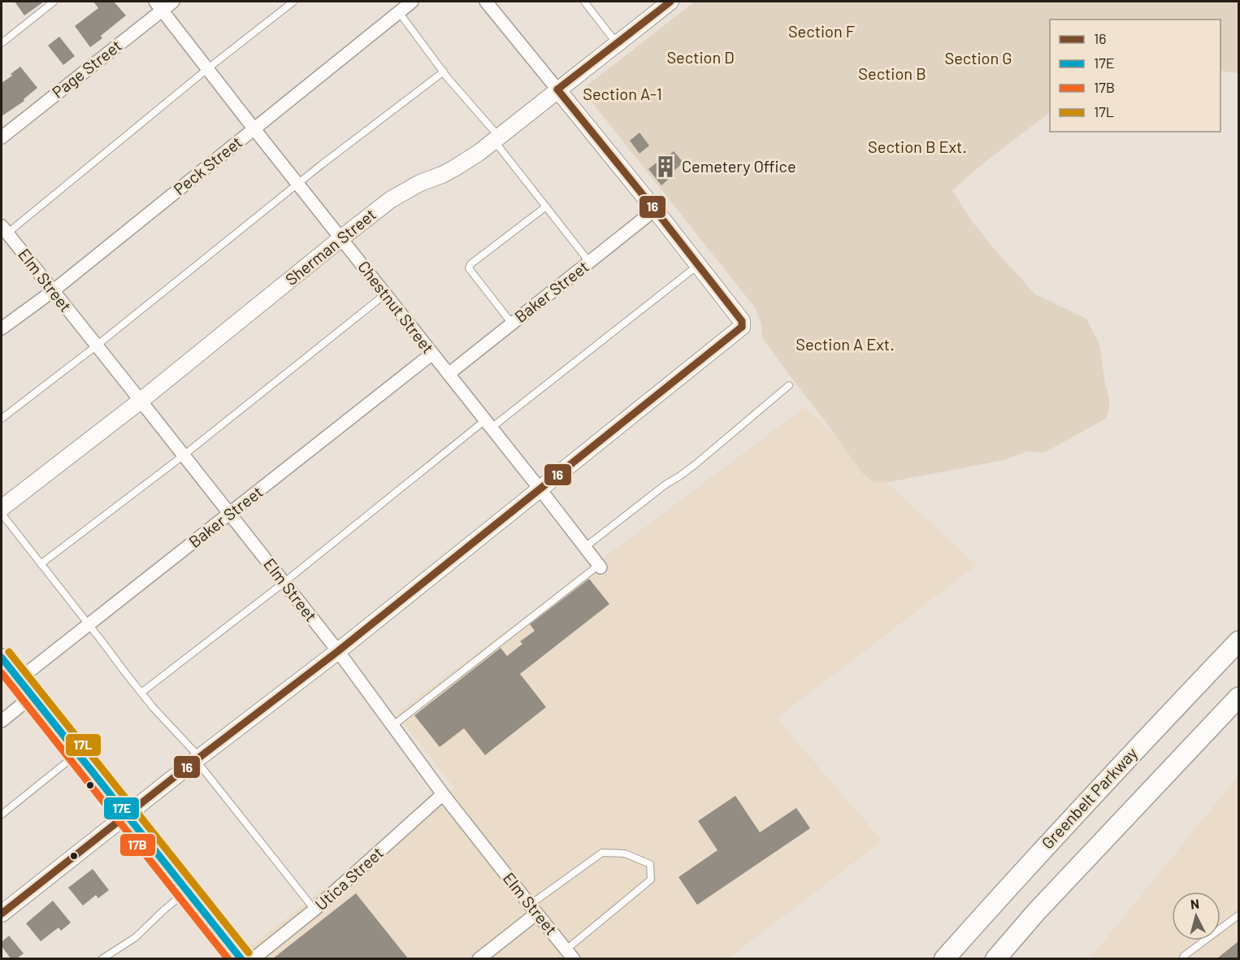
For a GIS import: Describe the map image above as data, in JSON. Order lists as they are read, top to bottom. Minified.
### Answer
{"streets":{"main road":["Greenbelt Parkway"],"street":["Page Street","Peck Street","Sherman Street","Elm Street","Baker Street","Chestnut Street","Utica Street"]},"crossings":[["Page Street","Chestnut Street"],["Peck Street","Elm Street"],["Peck Street","Chestnut Street"],["Sherman Street","Elm Street"],["Sherman Street","Chestnut Street"],["Elm Street","Baker Street"],["Elm Street","Utica Street"],["Baker Street","Chestnut Street"]],"parks":["Section F","Section D","Section G","Section B","Section A-1","Section B Ext.","Section A Ext."],"places":{"building":["Cemetery Office"]},"lines":["transit line 16","transit line 17L","transit line 17E","transit line 17B"],"legend":["16","17E","17B","17L"],"north":"top"}
